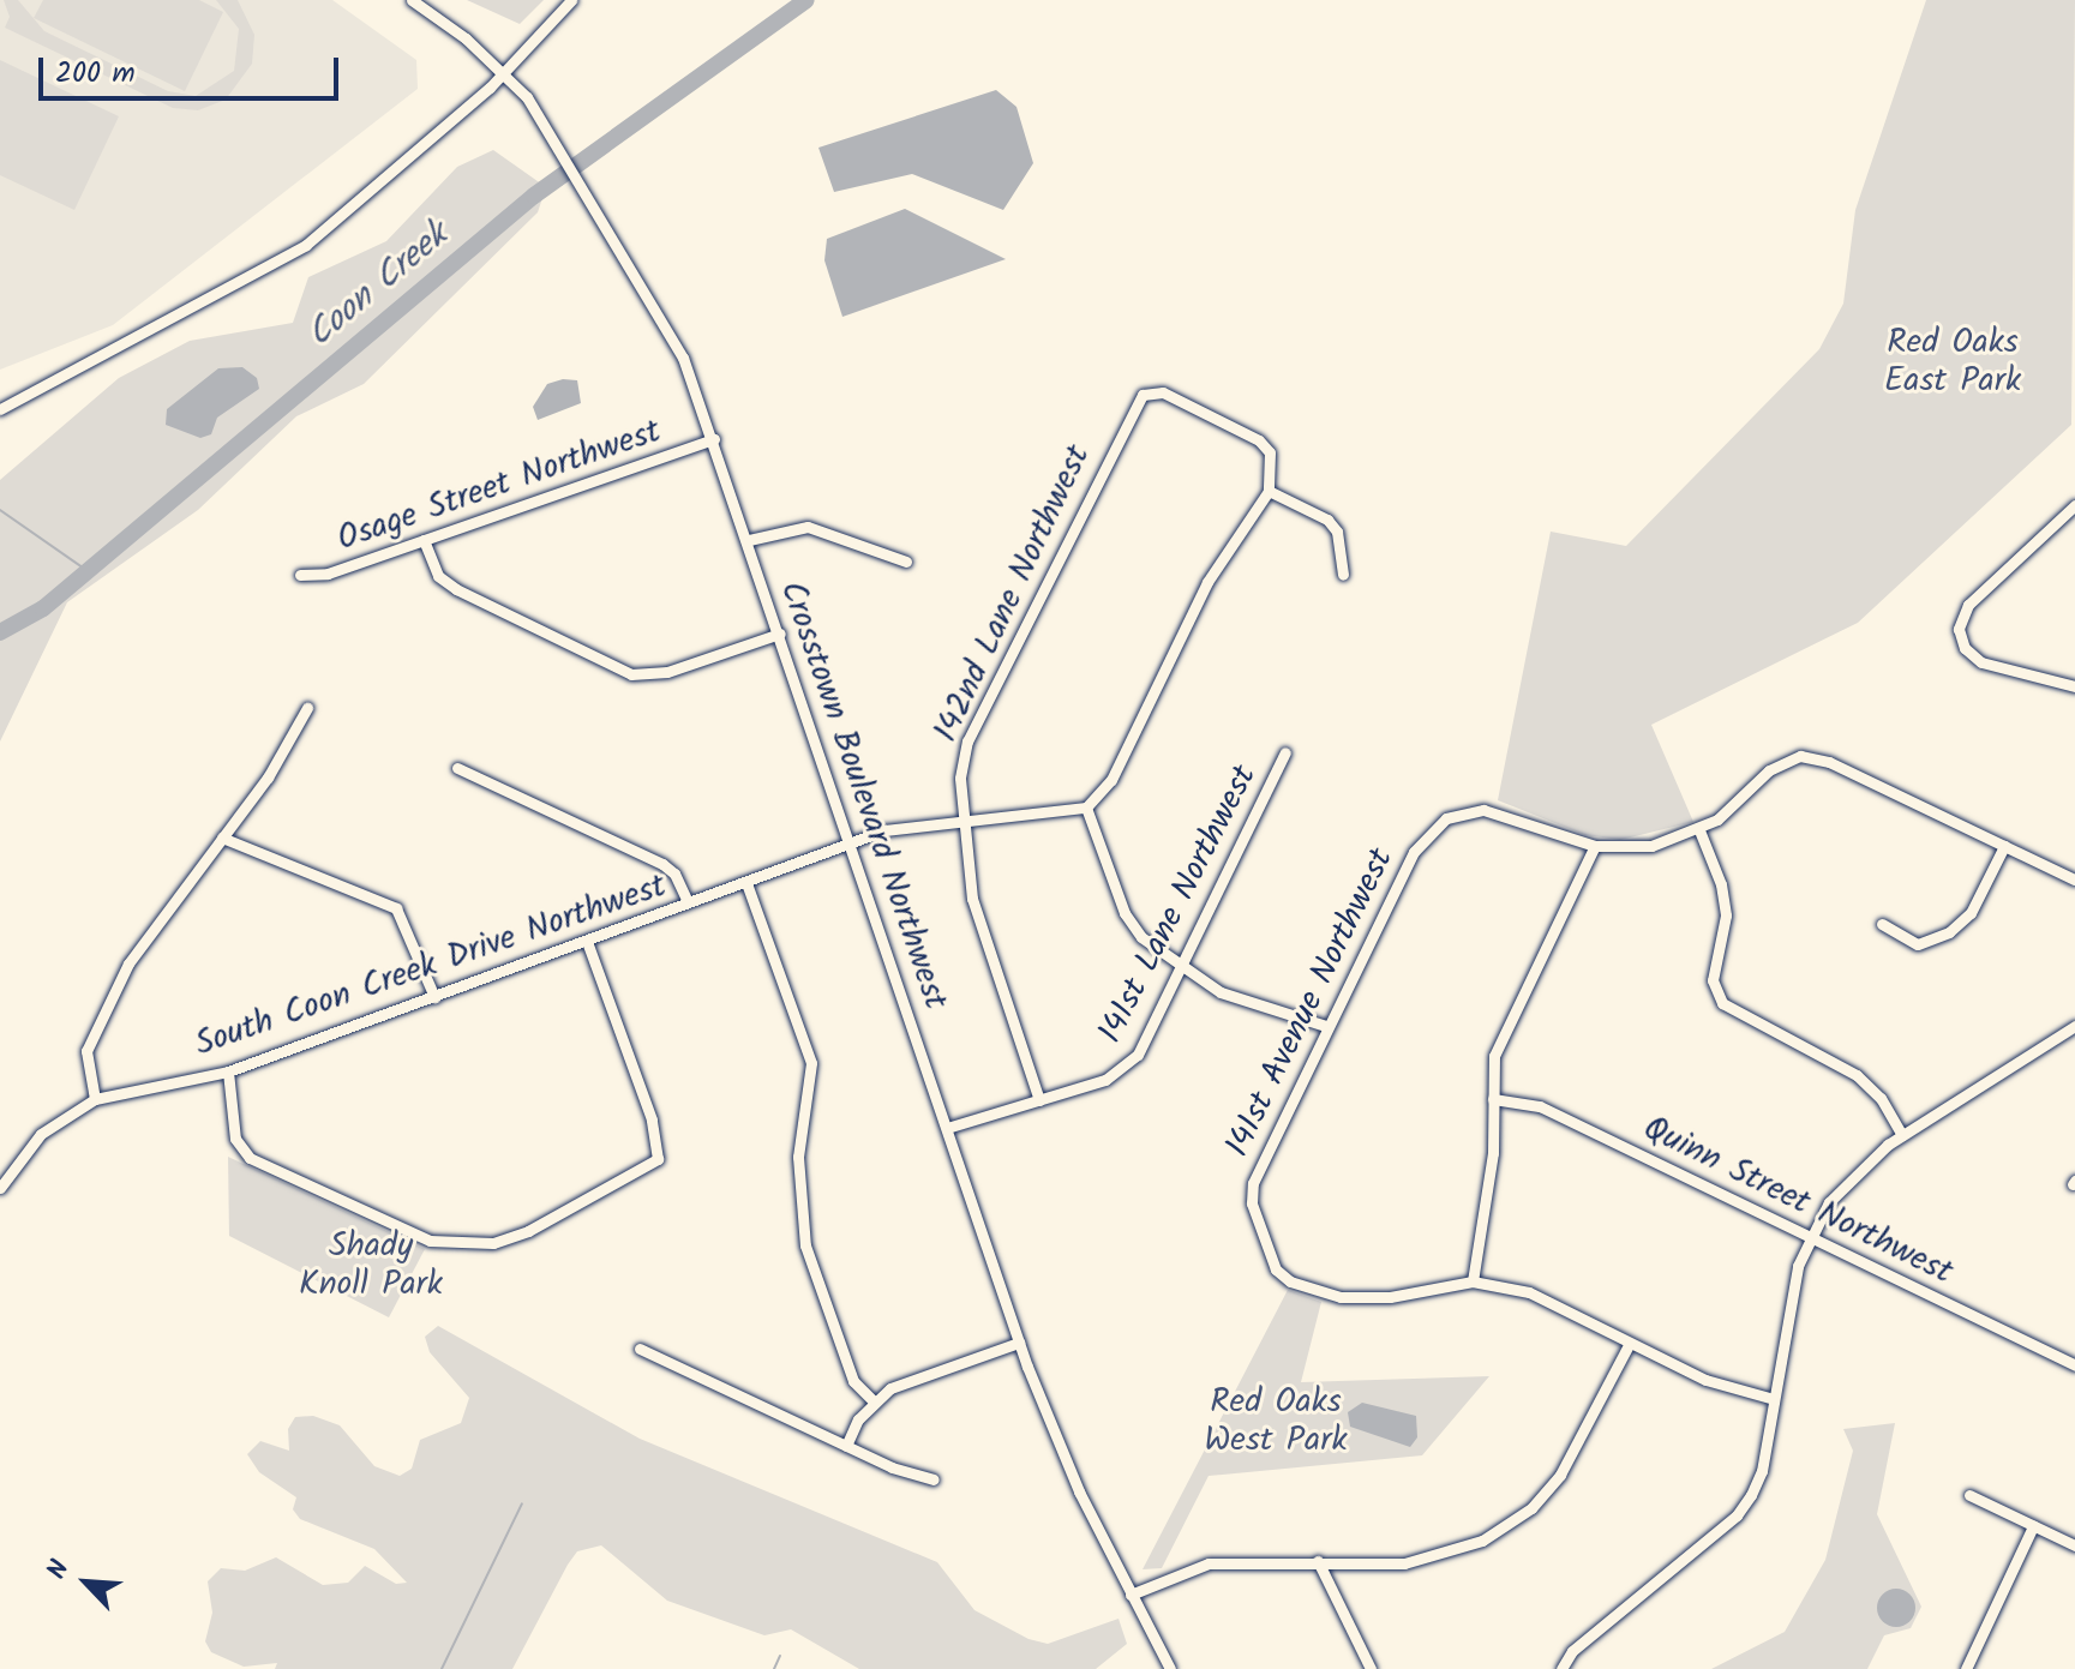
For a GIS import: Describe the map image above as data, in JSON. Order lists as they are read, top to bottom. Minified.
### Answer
{"streets":{"street":["Osage Street Northwest","142nd Lane Northwest","Crosstown Boulevard Northwest","141st Lane Northwest","South Coon Creek Drive Northwest","141st Avenue Northwest","Quinn Street Northwest"]},"crossings":[["Osage Street Northwest","Crosstown Boulevard Northwest"],["142nd Lane Northwest","141st Lane Northwest"],["142nd Lane Northwest","South Coon Creek Drive Northwest"],["Crosstown Boulevard Northwest","141st Lane Northwest"],["Crosstown Boulevard Northwest","South Coon Creek Drive Northwest"]],"water":["Coon Creek"],"parks":["Red Oaks East Park","Shady Knoll Park","Red Oaks West Park"],"scale_bar":"200 m","north":"top left"}
